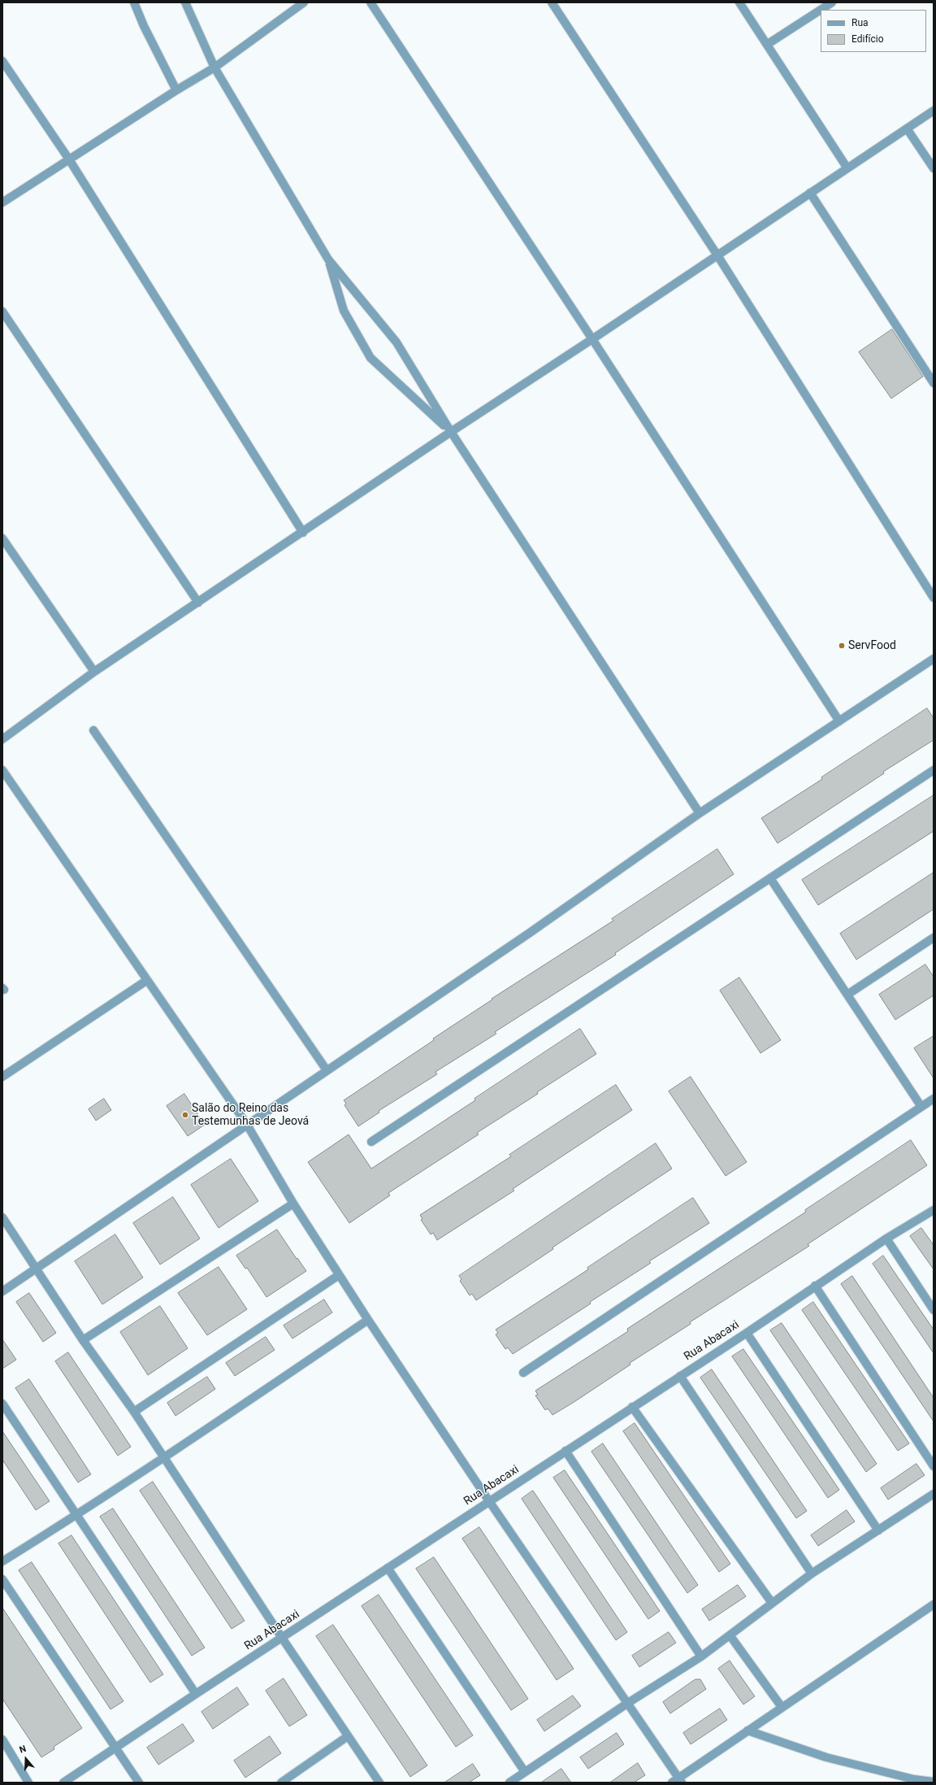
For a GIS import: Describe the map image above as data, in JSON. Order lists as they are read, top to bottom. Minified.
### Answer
{"streets":{"street":["Rua Abacaxi"]},"places":["ServFood","Salão do Reino das Testemunhas de Jeová"],"legend":["Rua","Edifício"],"north":"top"}
